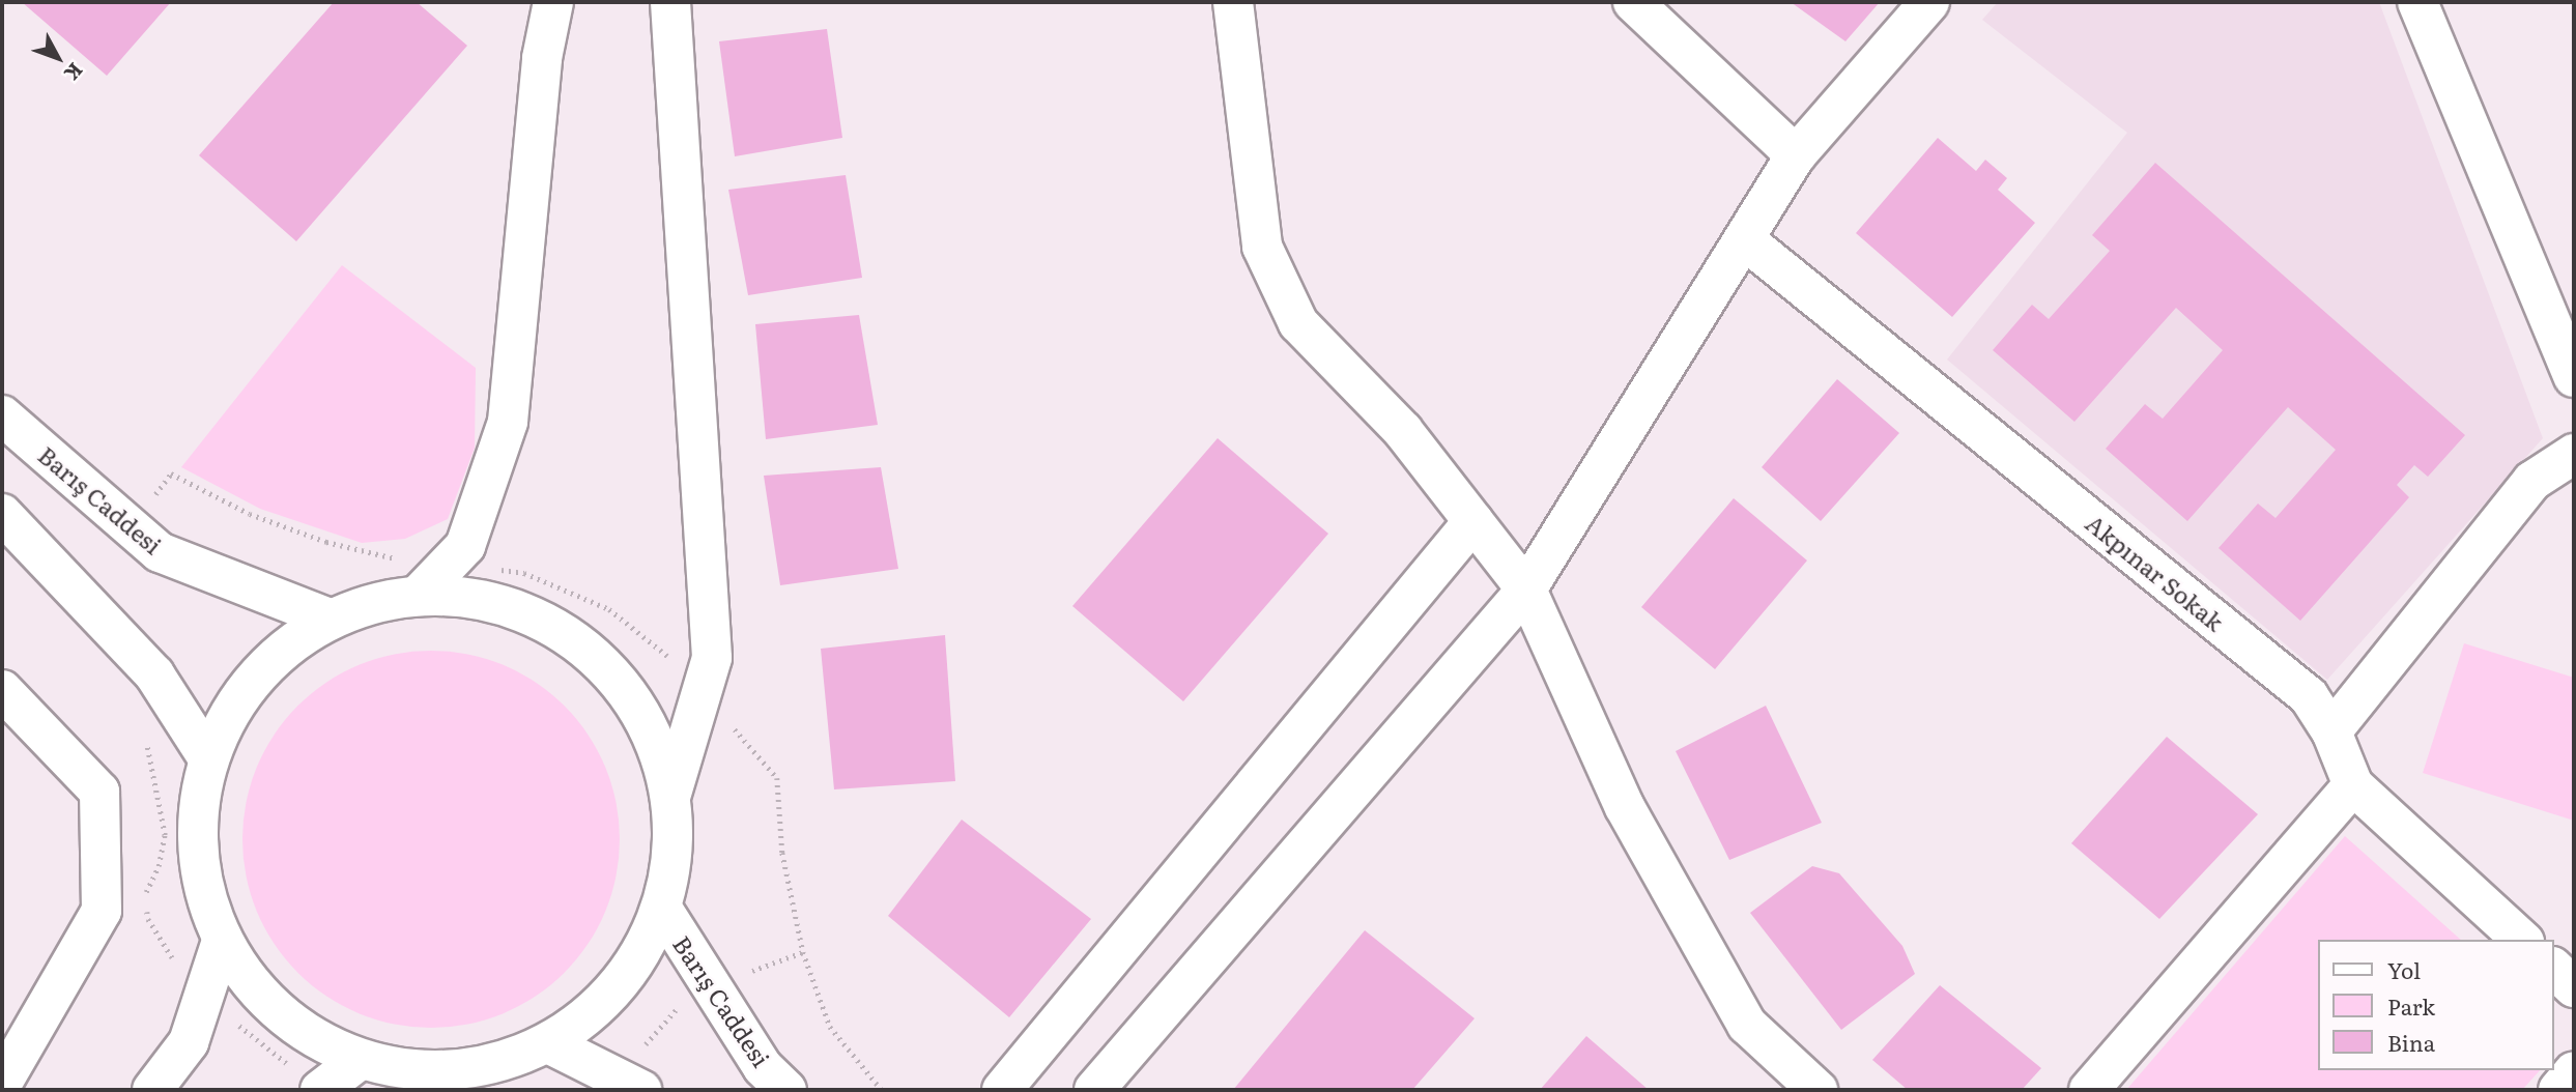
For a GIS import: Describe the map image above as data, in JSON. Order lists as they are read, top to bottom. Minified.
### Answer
{"streets":{"street":["Barış Caddesi","Akpınar Sokak"]},"legend":["Yol","Park","Bina"],"north":"bottom right"}
